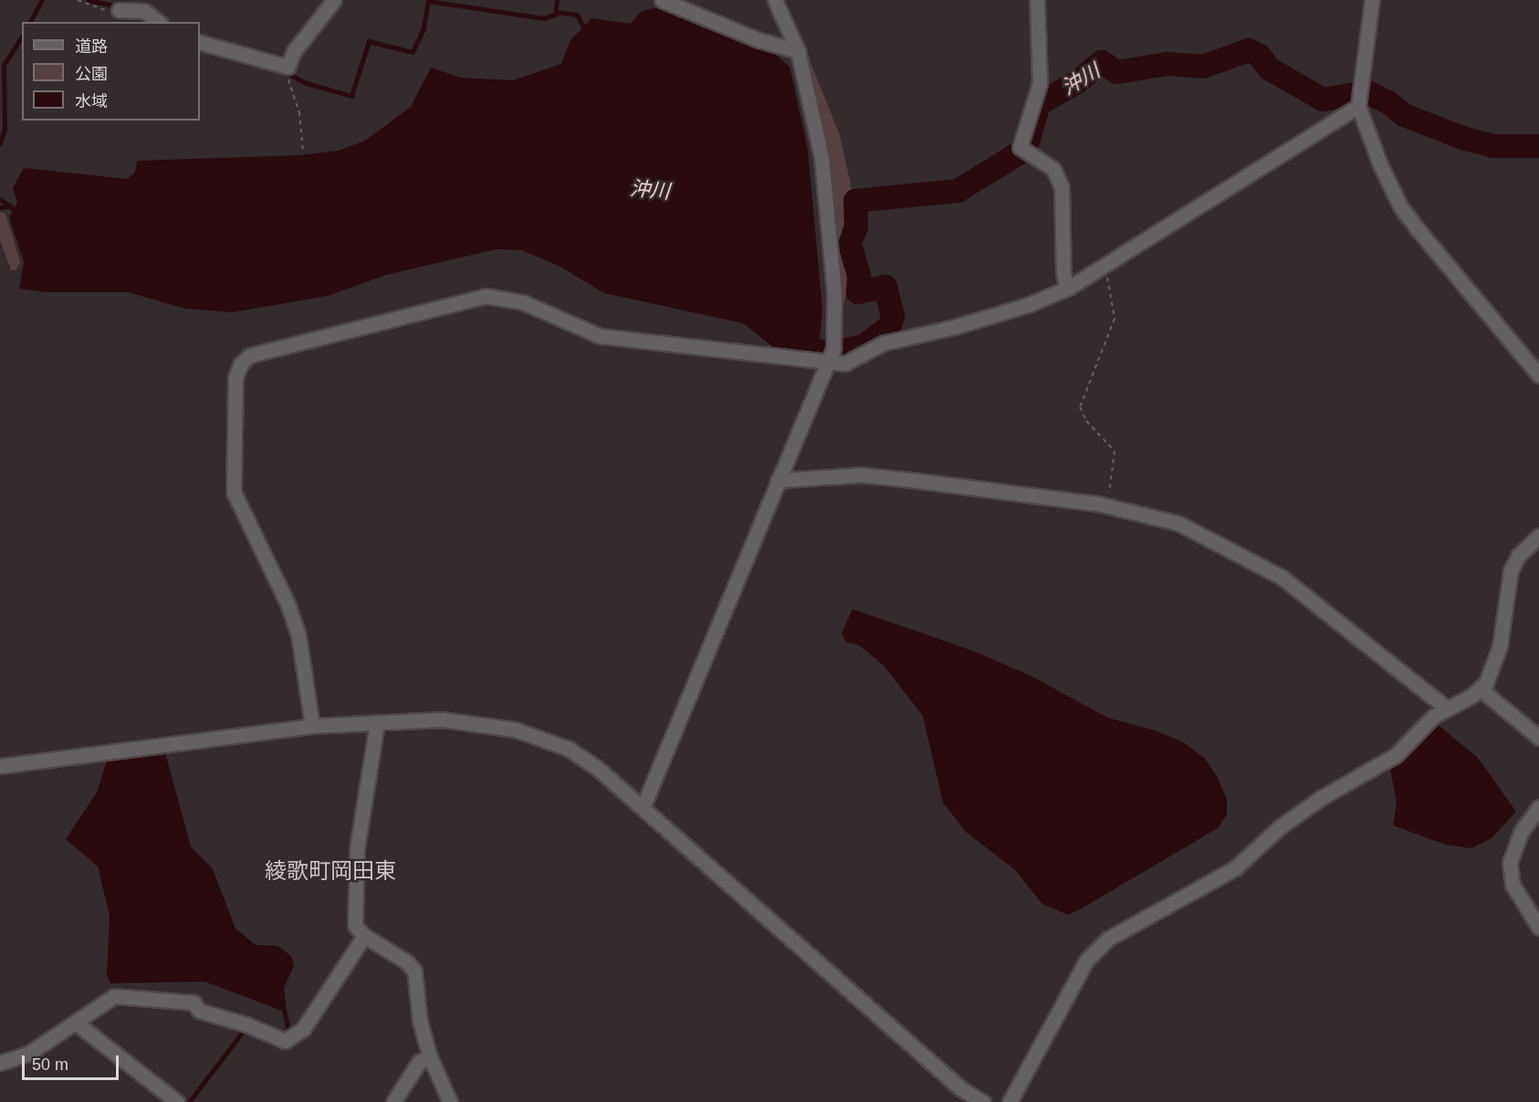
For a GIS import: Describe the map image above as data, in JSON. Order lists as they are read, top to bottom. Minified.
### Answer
{"districts":["綾歌町岡田東"],"water":["沖川"],"legend":["道路","公園","水域"],"scale_bar":"50 m"}
